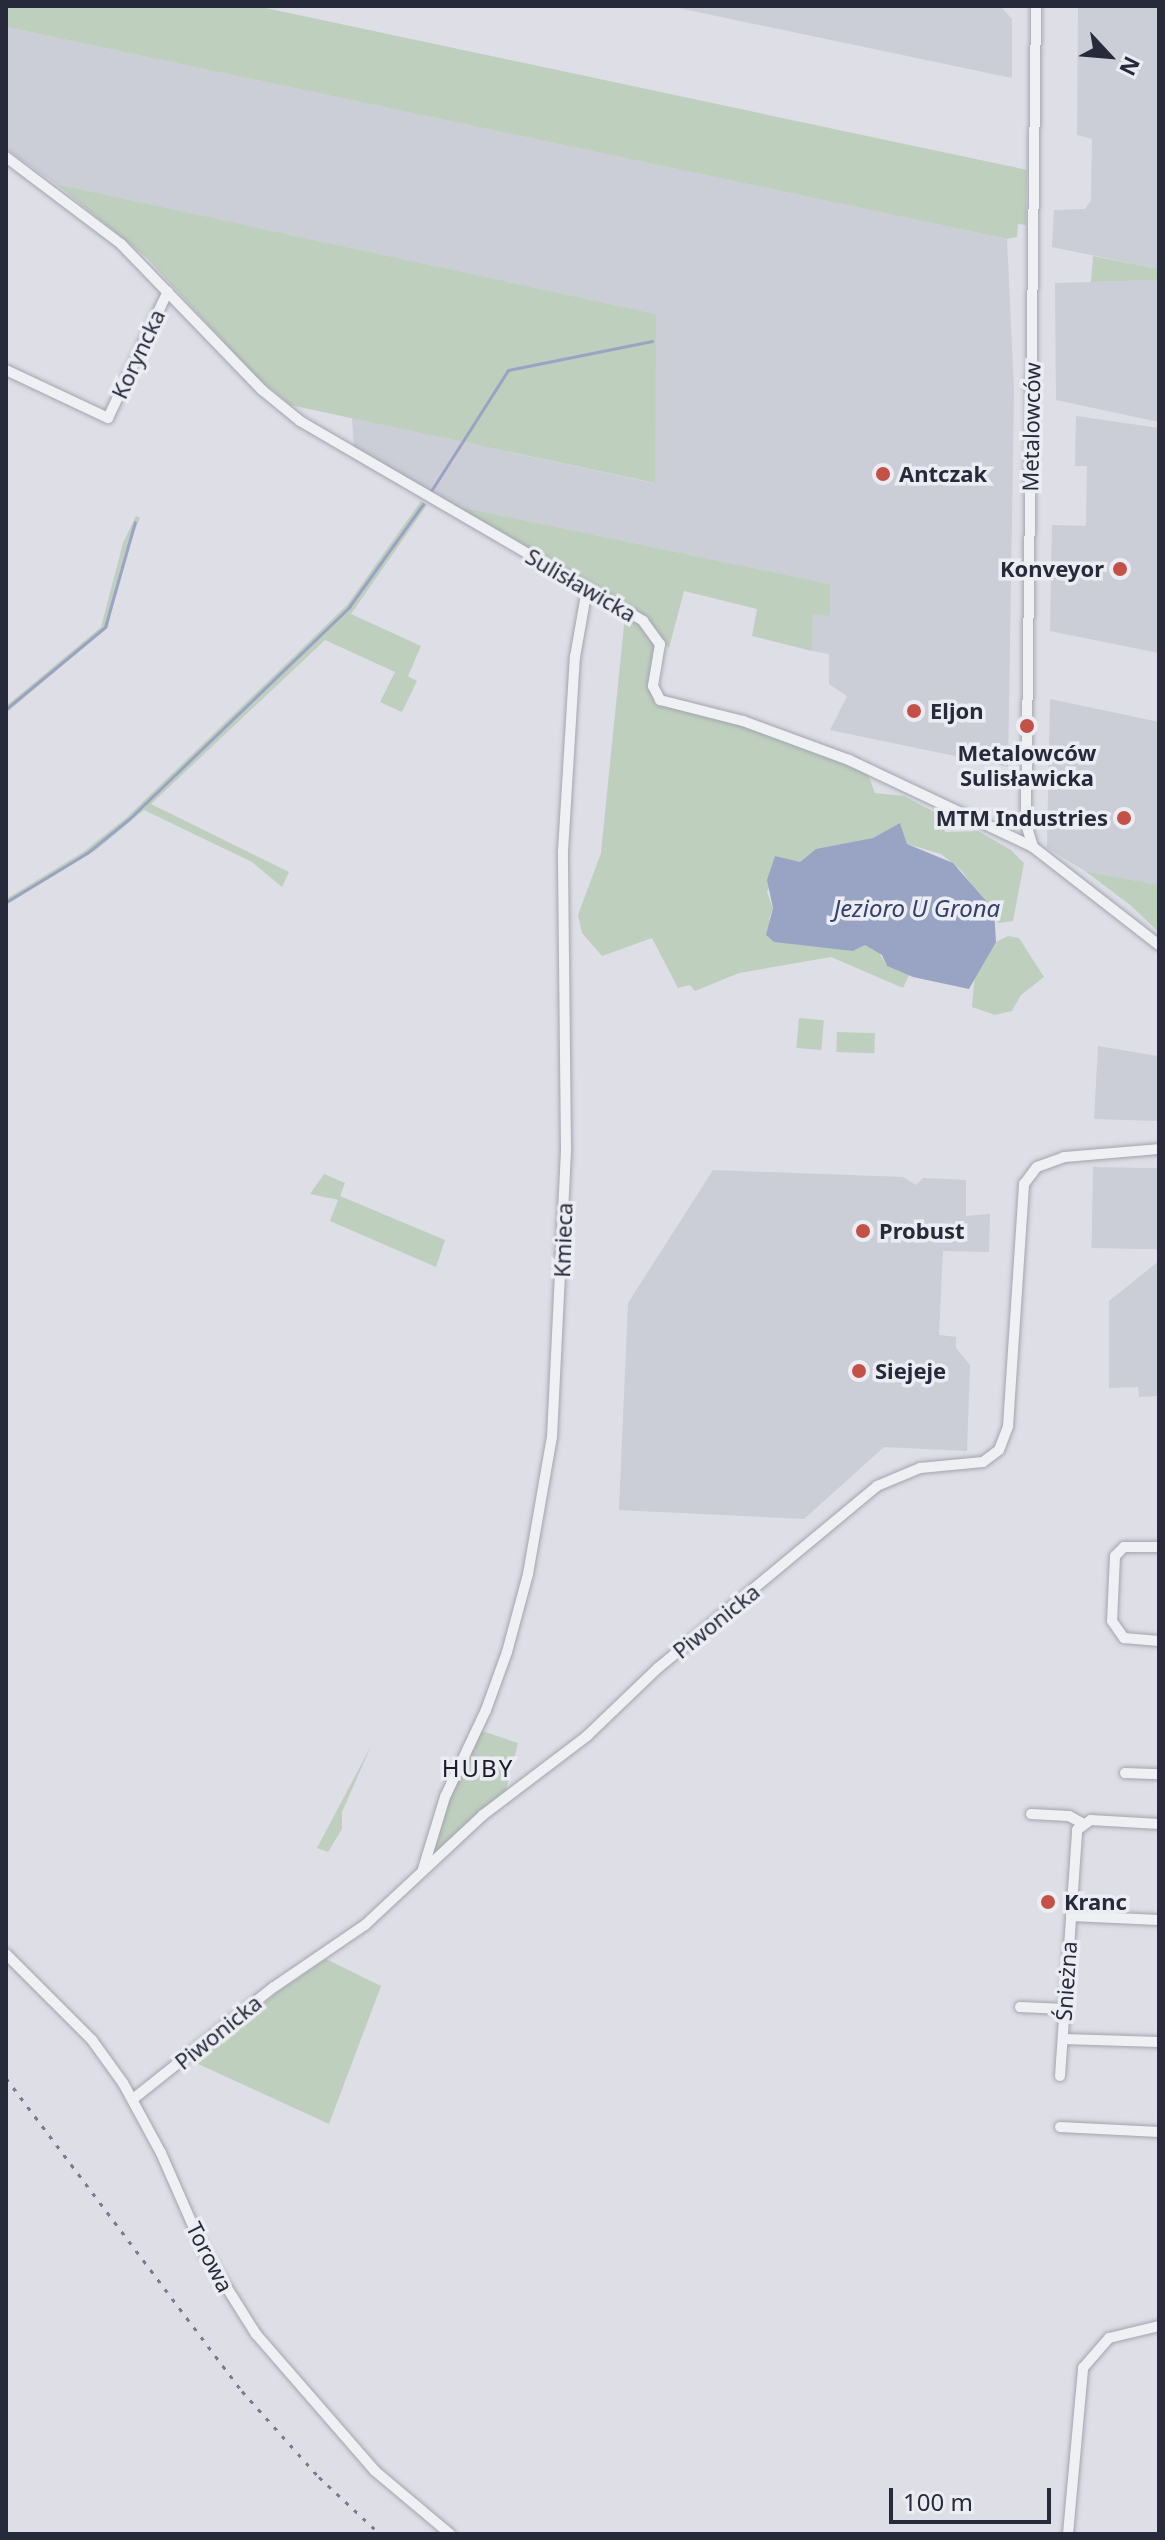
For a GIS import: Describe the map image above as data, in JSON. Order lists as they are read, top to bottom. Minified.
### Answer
{"streets":{"street":["Koryncka","Metalowców","Sulisławicka","Kmieca","Piwonicka","Śnieżna","Torowa"]},"crossings":[["Koryncka","Sulisławicka"],["Metalowców","Sulisławicka"],["Sulisławicka","Kmieca"],["Kmieca","Piwonicka"],["Piwonicka","Torowa"]],"districts":["HUBY"],"water":["Jezioro U Grona"],"places":["Antczak","Konveyor","Eljon","Metalowców Sulisławicka","MTM Industries","Probust","Siejeje","Kranc"],"scale_bar":"100 m","north":"bottom right"}
